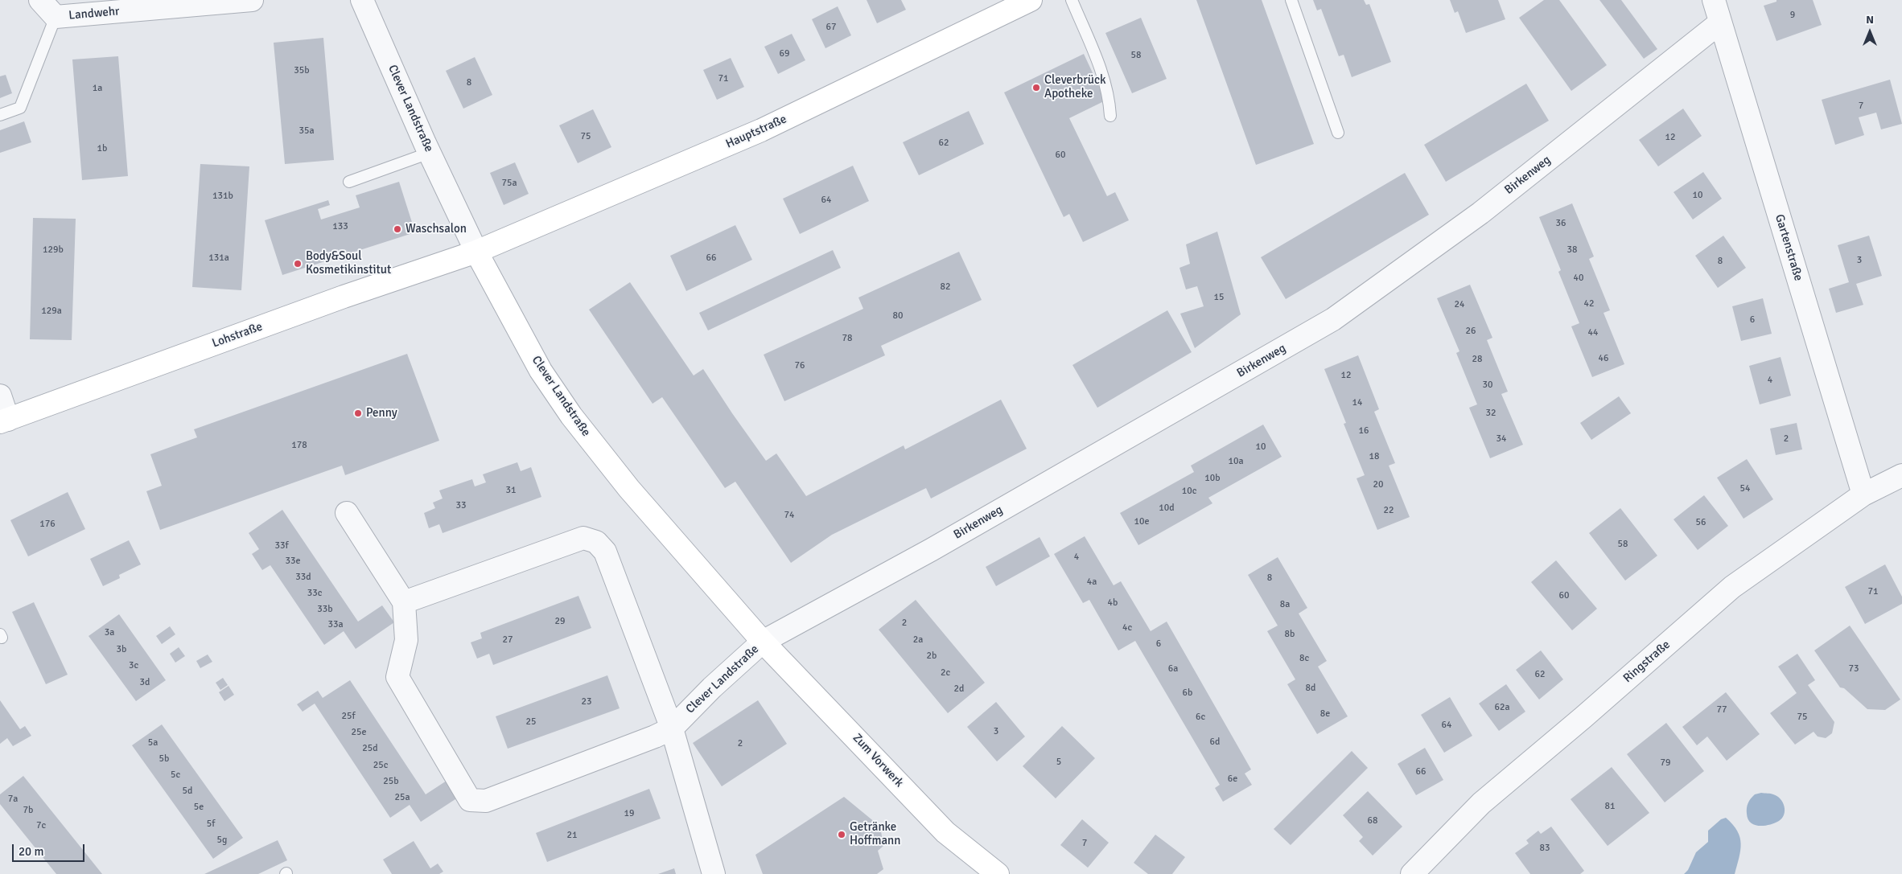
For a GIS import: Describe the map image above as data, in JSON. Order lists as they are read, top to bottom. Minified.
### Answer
{"streets":{"main road":["Clever Landstraße","Hauptstraße","Lohstraße","Zum Vorwerk"],"street":["Landwehr","Birkenweg","Gartenstraße","Ringstraße"]},"crossings":[["Clever Landstraße","Hauptstraße"],["Clever Landstraße","Birkenweg"],["Clever Landstraße","Lohstraße"],["Clever Landstraße","Zum Vorwerk"],["Hauptstraße","Lohstraße"],["Birkenweg","Gartenstraße"],["Birkenweg","Zum Vorwerk"],["Gartenstraße","Ringstraße"]],"places":["Cleverbrück Apotheke","Waschsalon","Body&Soul Kosmetikinstitut","Penny","Getränke Hoffmann"],"house_numbers":["9","67","69","58","35b","71","8","1a","7","35a","75","12","62","1b","60","75a","10","131b","64","36","133","129b","38","131a","66","3","8","40","82","15","42","24","129a","80","6","26","44","78","46","28","76","12","4","30","14","32","16","34","2","178","10","18","10a","10b","20","54","31","10c","33","10d","22","74","10e","56","176","58","33f","4","33e","33d","8","4a","71","33c","60","4b","8a","33b","29","2","33a","4c","3a","8b","27","2a","6","3b","2b","8c","3c","6a","73","2c","62","3d","8d","2d","6b","23","62a","77","8e","25f","6c","75","25","64","3","25e","6d","5a","2","25d","5b","5","79","25c","66","5c","6e","25b","5d","25a","7a","81","5e","7b","19","68","5f","7c","21","5g","7","83"],"scale_bar":"20 m","north":"top"}
